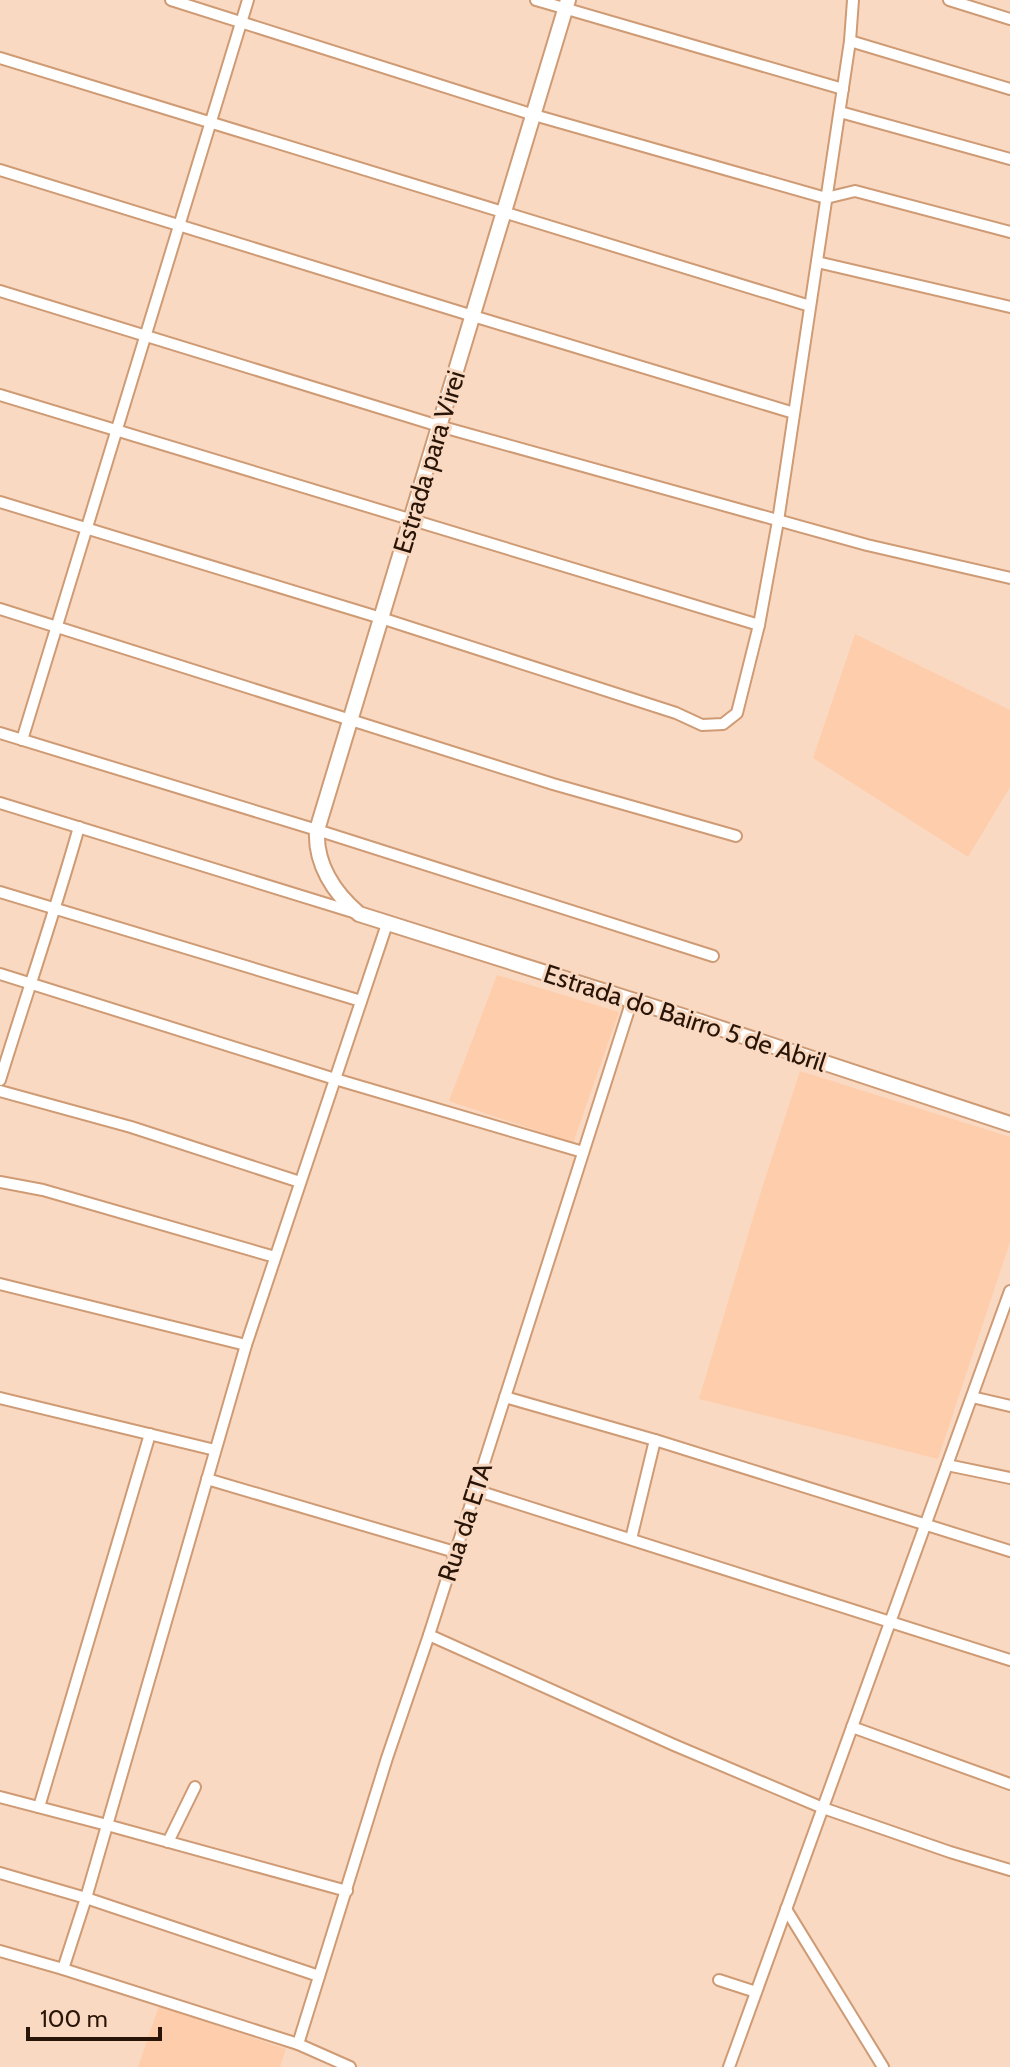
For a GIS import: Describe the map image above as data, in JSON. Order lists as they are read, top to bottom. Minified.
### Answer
{"streets":{"street":["Estrada para Virei","Estrada do Bairro 5 de Abril","Rua da ETA"]},"crossings":[["Estrada para Virei","Estrada do Bairro 5 de Abril"],["Estrada do Bairro 5 de Abril","Rua da ETA"]],"scale_bar":"100 m"}
